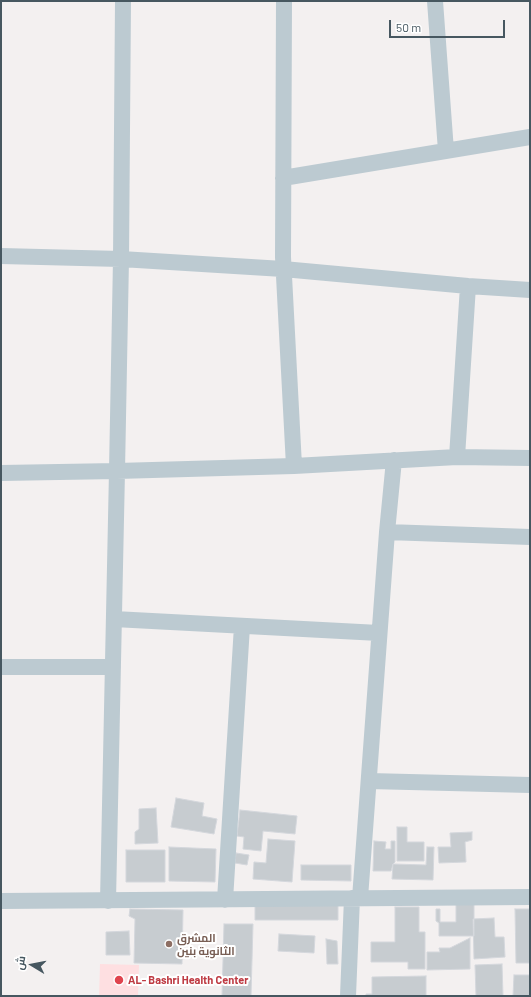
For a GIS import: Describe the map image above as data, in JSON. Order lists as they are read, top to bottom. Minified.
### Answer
{"places":["المشرق الثانوية بنين","AL- Bashri Health Center"],"scale_bar":"50 m","north":"left"}
